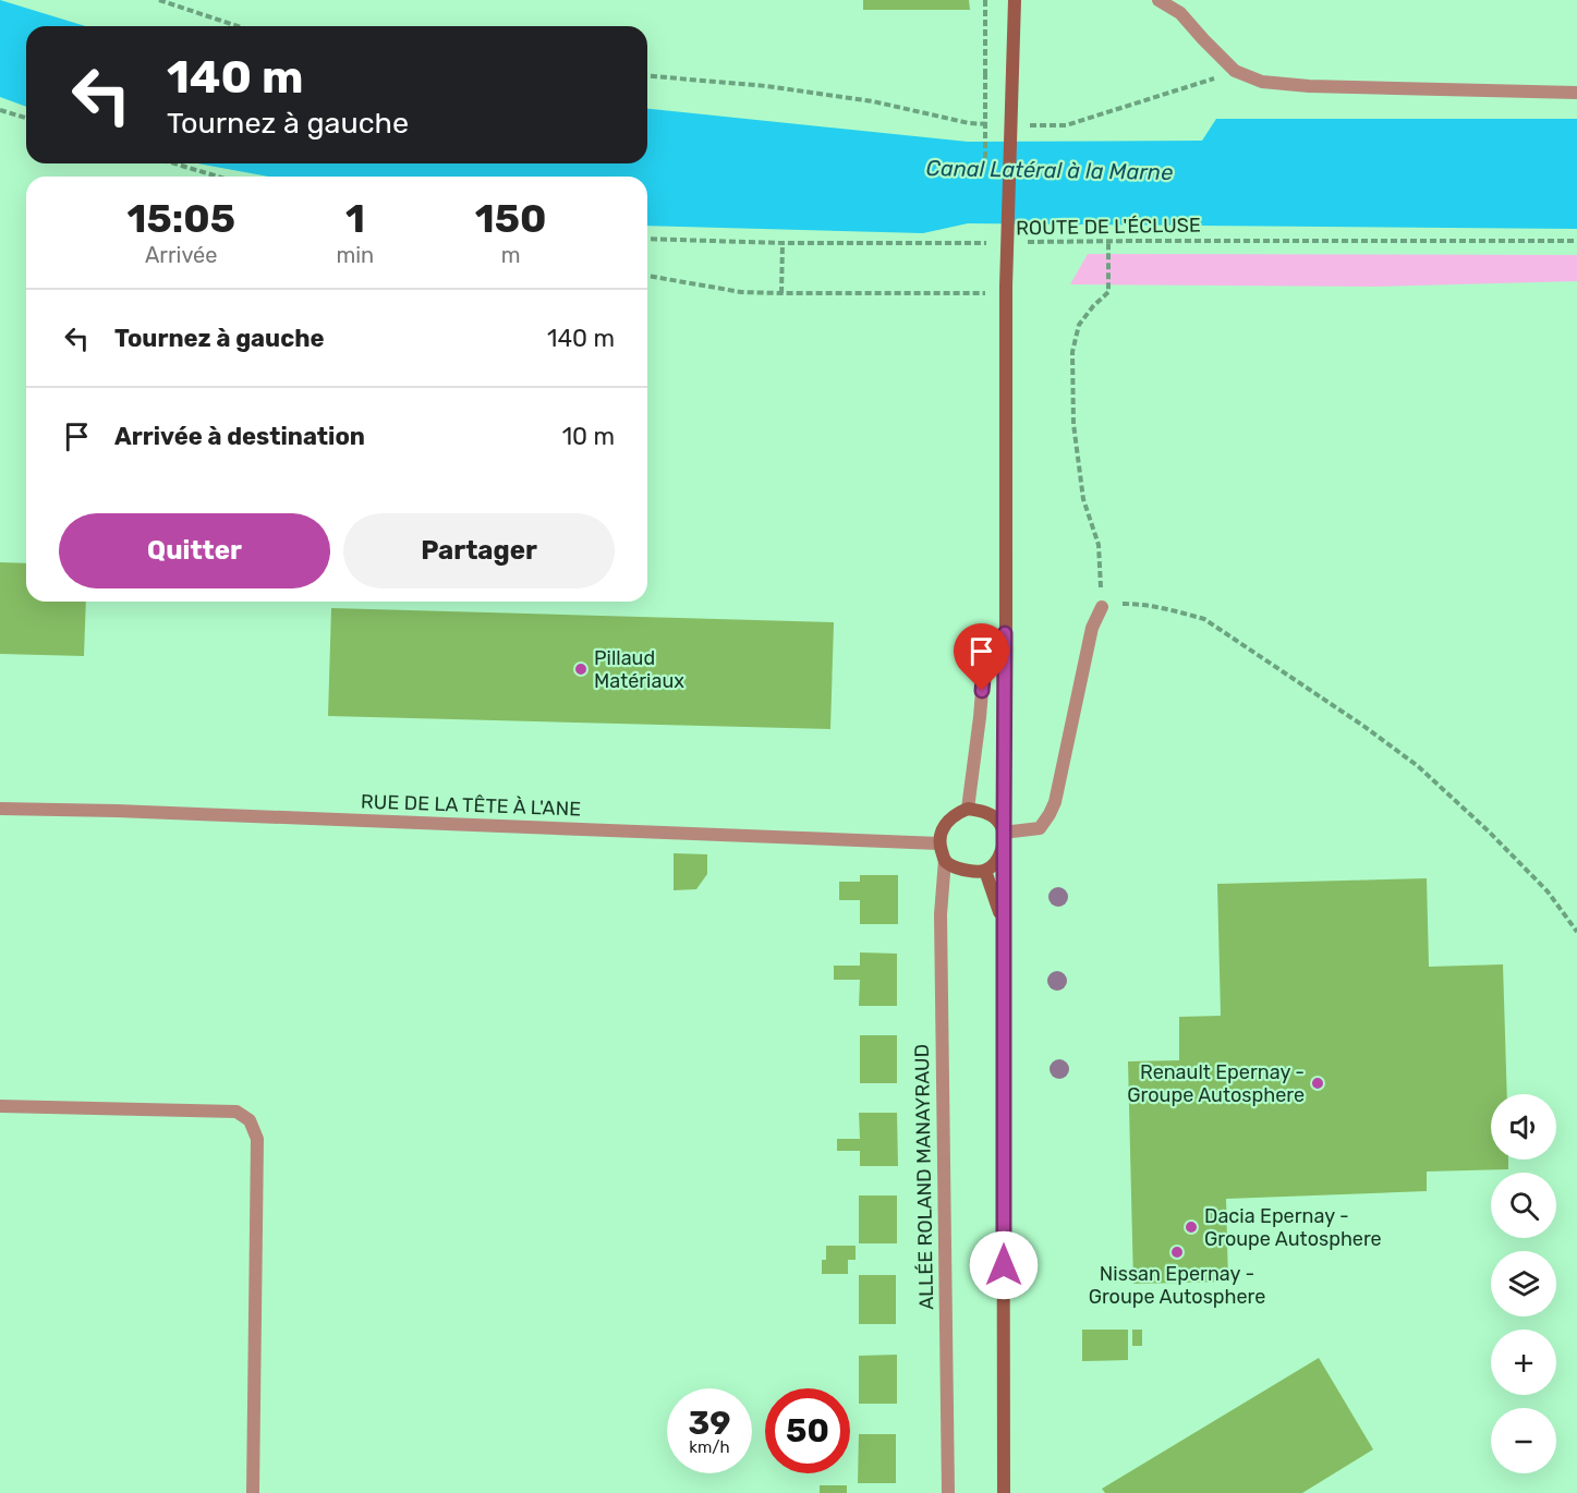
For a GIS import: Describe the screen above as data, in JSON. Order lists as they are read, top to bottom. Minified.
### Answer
{"streets":{"street":["RUE DE LA TÊTE À L'ANE","ALLÉE ROLAND MANAYRAUD"],"path":["ROUTE DE L'ÉCLUSE"]},"crossings":[["RUE DE LA TÊTE À L'ANE","ALLÉE ROLAND MANAYRAUD"]],"water":["Canal Latéral à la Marne"],"places":["Pillaud Matériaux","Renault Epernay - Groupe Autosphere","Dacia Epernay - Groupe Autosphere","Nissan Epernay - Groupe Autosphere"],"page":{"turn":["140 m","Tournez à gauche"],"eta":["15:05","Arrivée","1","min","150","m"],"list":[{"name":"Tournez à gauche","value":"140 m"},{"name":"Arrivée à destination","value":"10 m"}],"buttons":["Quitter","Partager"],"map_buttons":["+","−"],"speed":"39 km/h","limit":"50"}}
